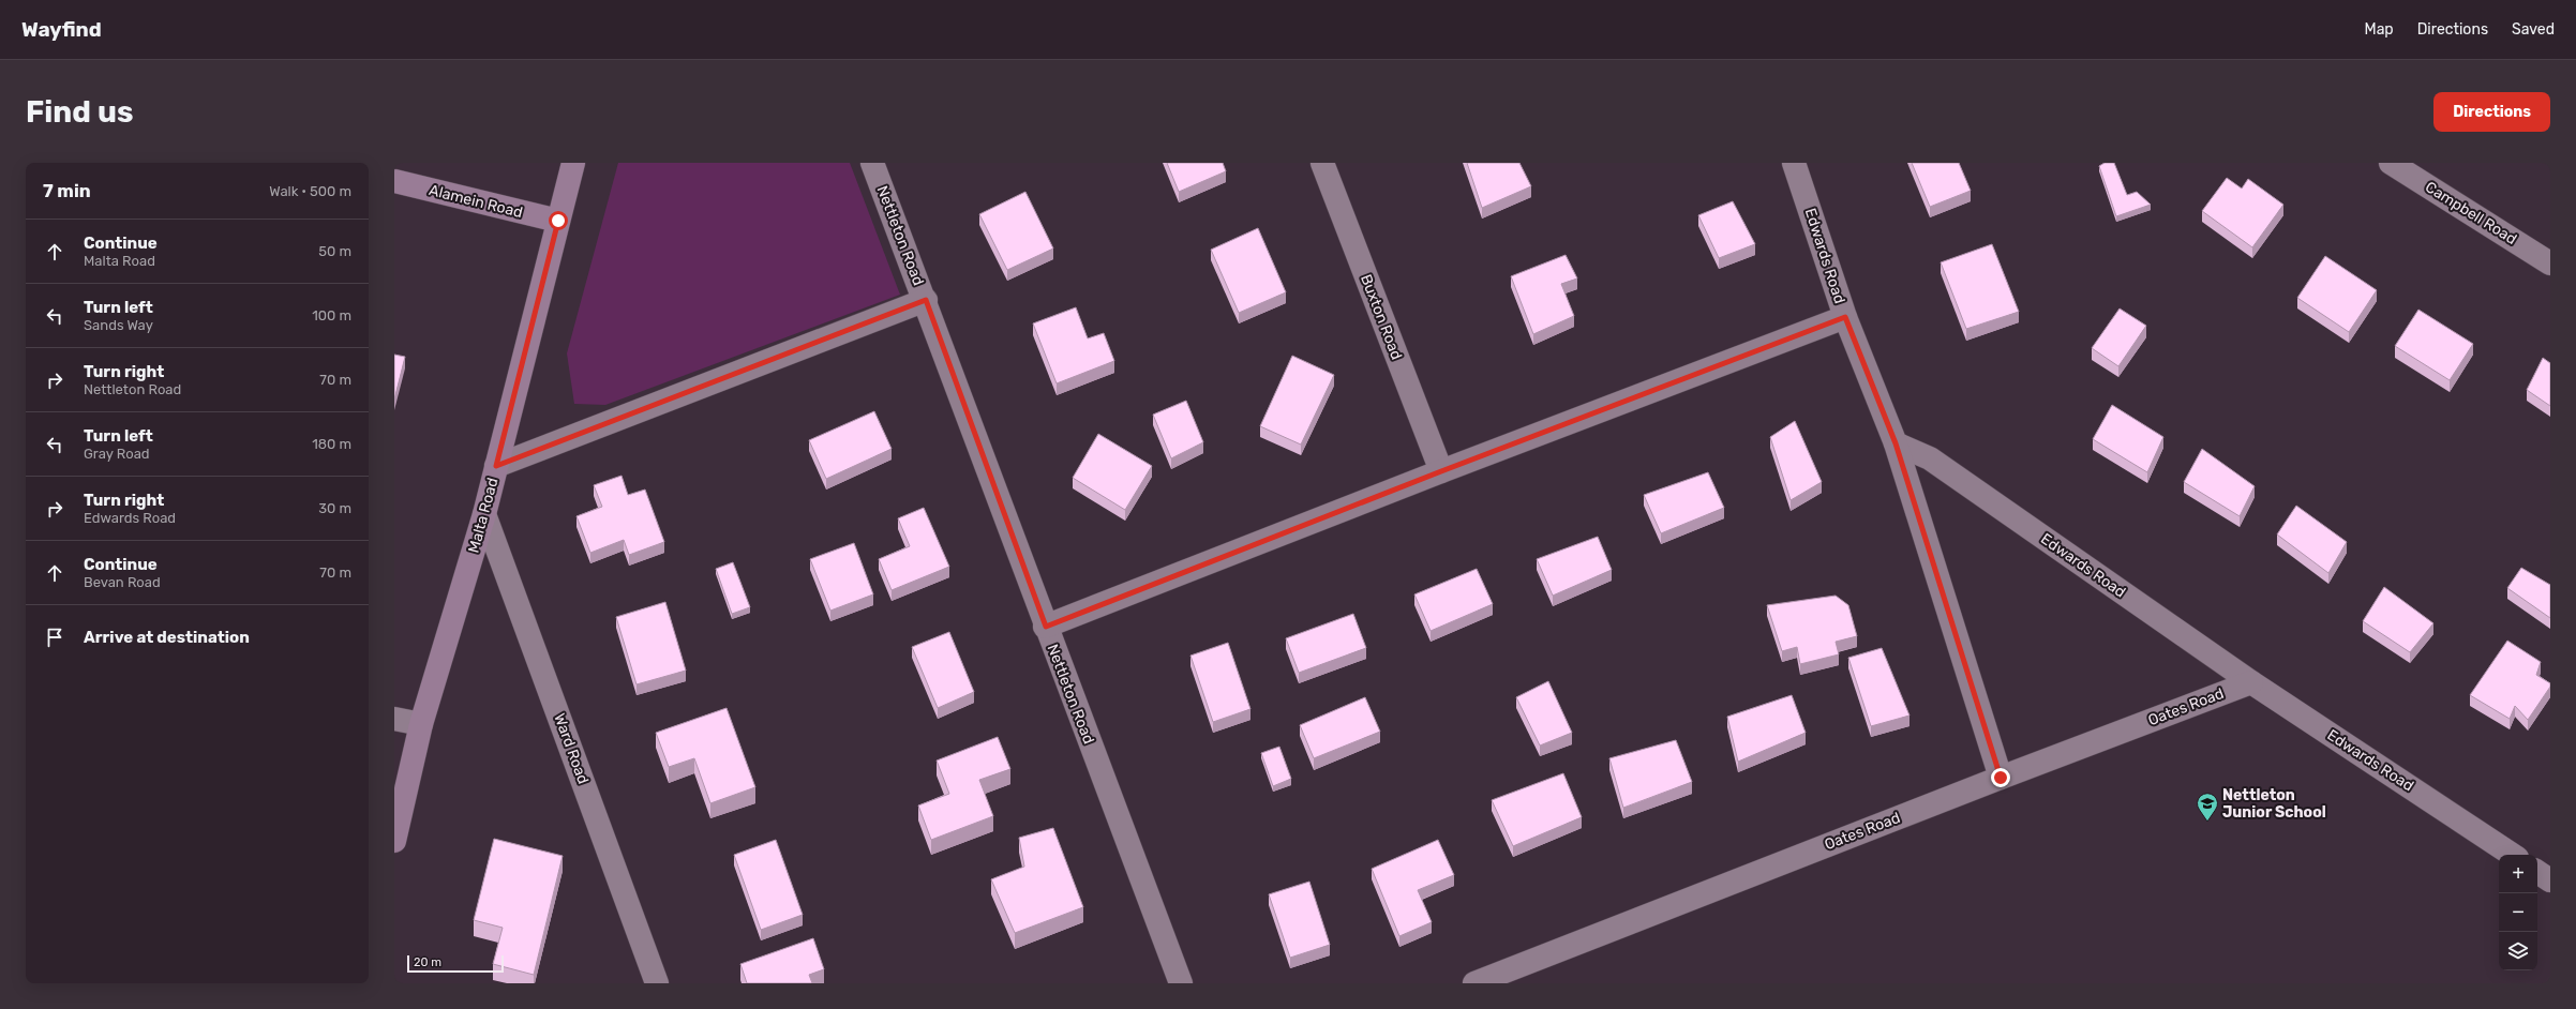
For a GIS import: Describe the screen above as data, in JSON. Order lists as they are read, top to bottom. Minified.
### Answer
{"streets":{"street":["Alamein Road","Campbell Road","Nettleton Road","Edwards Road","Buxton Road","Malta Road","Oates Road","Ward Road"]},"crossings":[["Alamein Road","Malta Road"],["Edwards Road","Oates Road"],["Malta Road","Ward Road"]],"places":{"school or university":["Nettleton Junior School"]},"scale_bar":"20 m","page":{"header":"Wayfind","nav":["Map","Directions","Saved"],"buttons":"Directions","title":"Find us","heading":["7 min","Walk · 500 m"],"list":[["Continue","Malta Road","50 m"],["Turn left","Sands Way","100 m"],["Turn right","Nettleton Road","70 m"],["Turn left","Gray Road","180 m"],["Turn right","Edwards Road","30 m"],["Continue","Bevan Road","70 m"],"Arrive at destination"],"map_buttons":["+","−"],"scale":"20 m"}}
